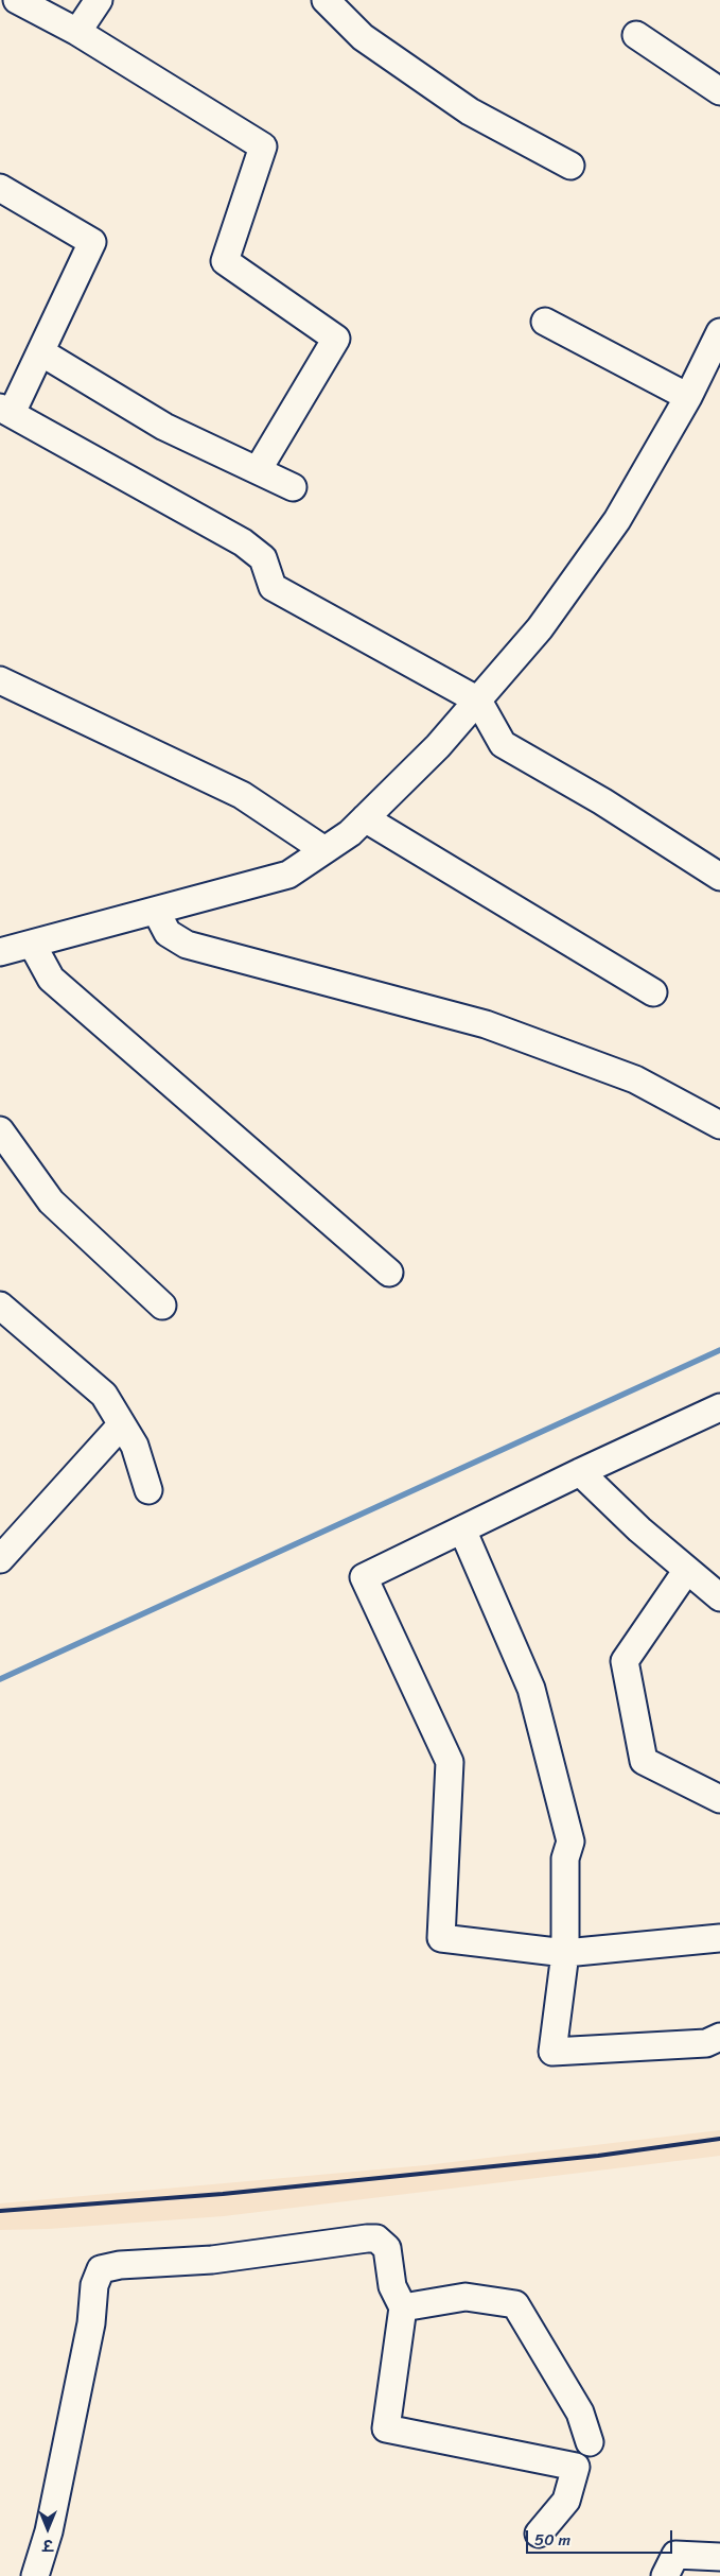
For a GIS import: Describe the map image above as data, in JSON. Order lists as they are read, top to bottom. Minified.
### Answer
{"scale_bar":"50 m","north":"bottom"}
